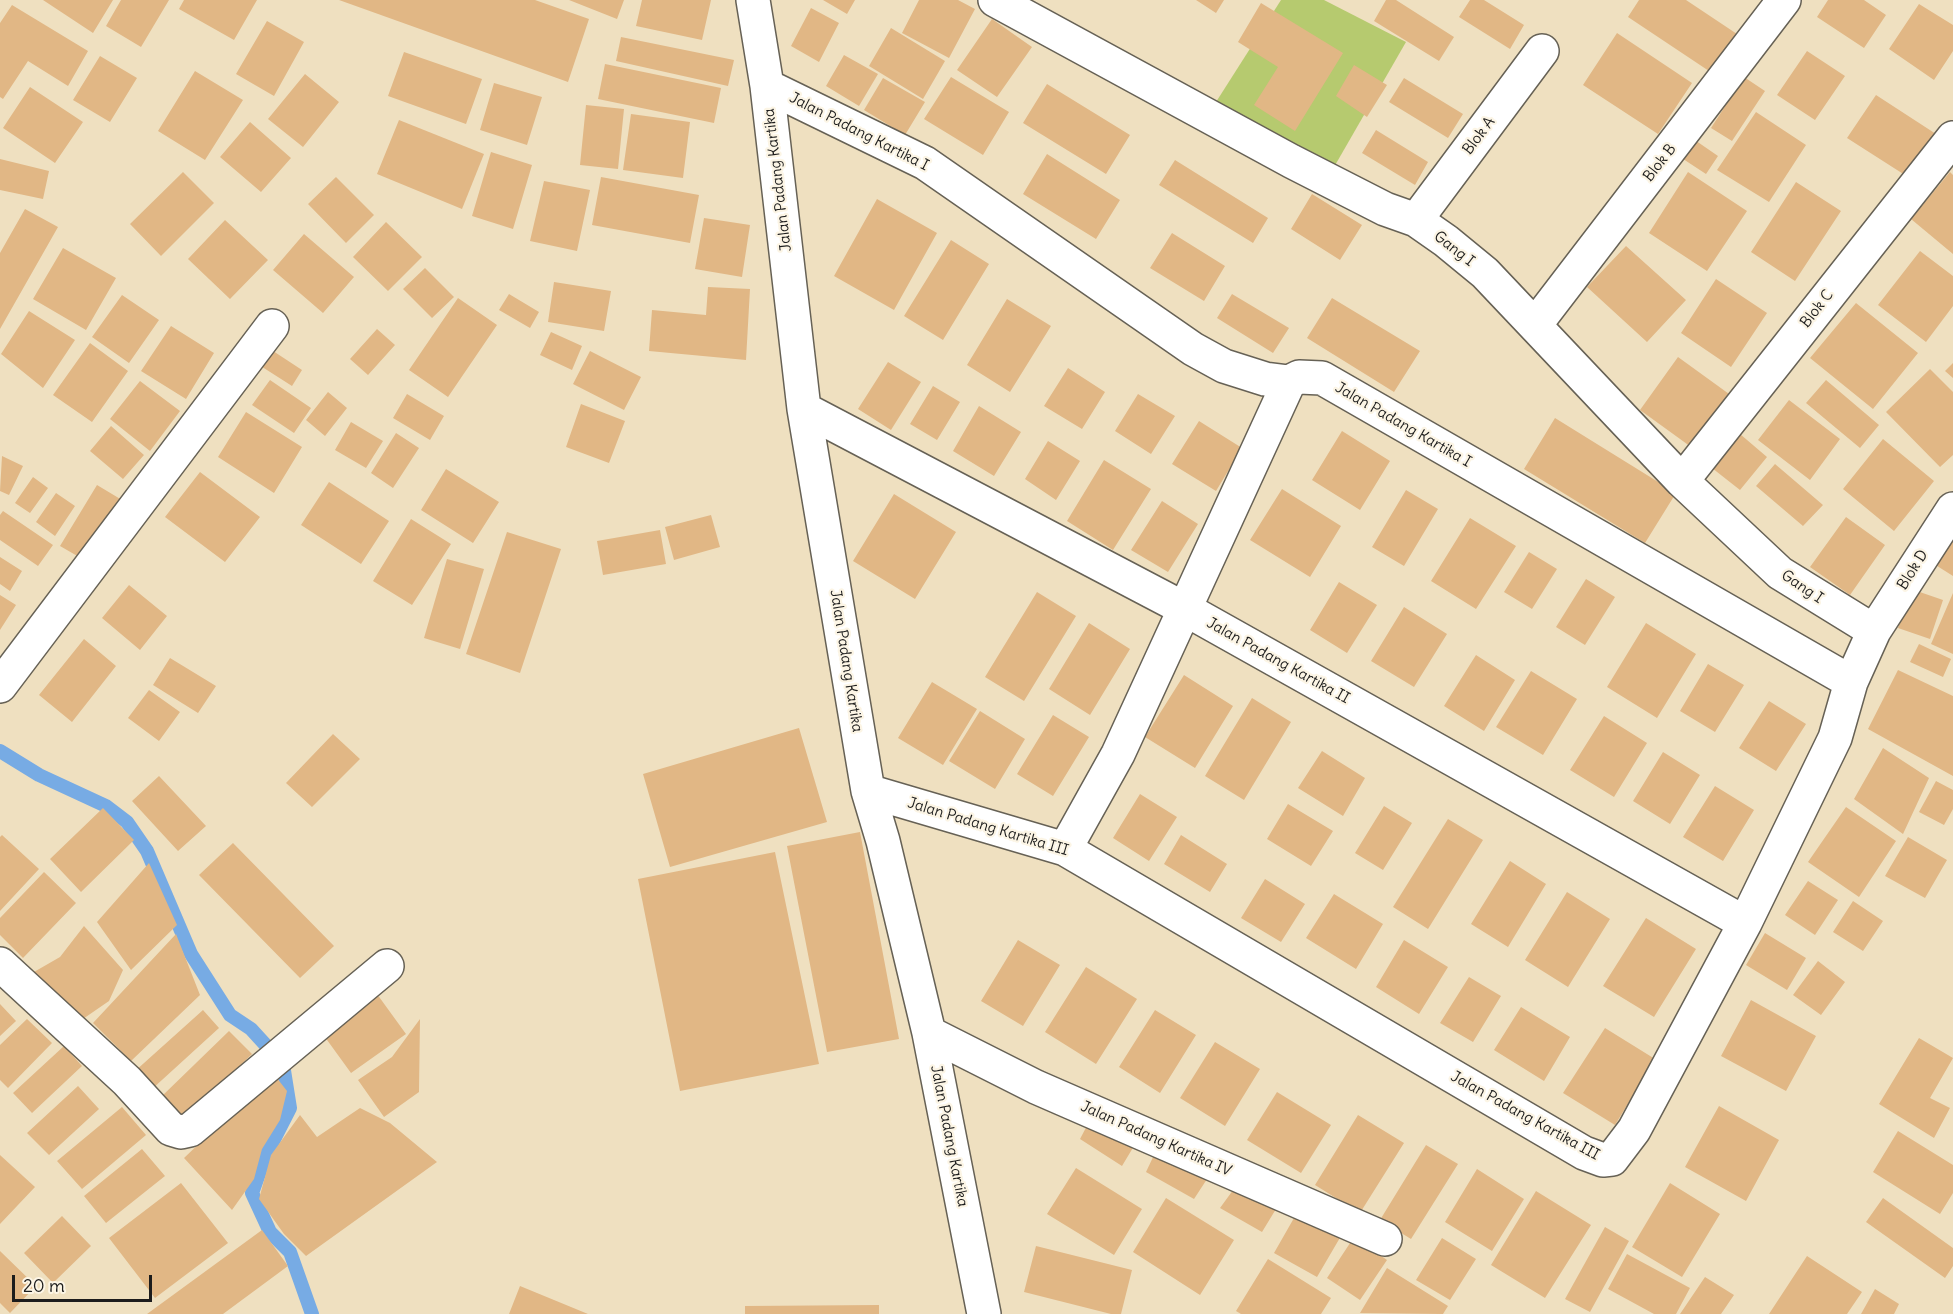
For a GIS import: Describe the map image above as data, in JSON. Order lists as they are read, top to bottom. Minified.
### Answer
{"streets":{"street":["Jalan Padang Kartika I","Blok A","Blok B","Jalan Padang Kartika","Gang I","Blok C","Blok D","Jalan Padang Kartika II","Jalan Padang Kartika III","Jalan Padang Kartika IV"]},"crossings":[["Jalan Padang Kartika I","Jalan Padang Kartika"],["Jalan Padang Kartika I","Jalan Padang Kartika III"],["Blok A","Gang I"],["Blok B","Gang I"],["Jalan Padang Kartika","Jalan Padang Kartika II"],["Jalan Padang Kartika","Jalan Padang Kartika III"],["Jalan Padang Kartika","Jalan Padang Kartika IV"],["Gang I","Blok C"],["Gang I","Blok D"],["Gang I","Jalan Padang Kartika III"],["Blok D","Jalan Padang Kartika III"],["Jalan Padang Kartika II","Jalan Padang Kartika III"]],"scale_bar":"20 m"}
